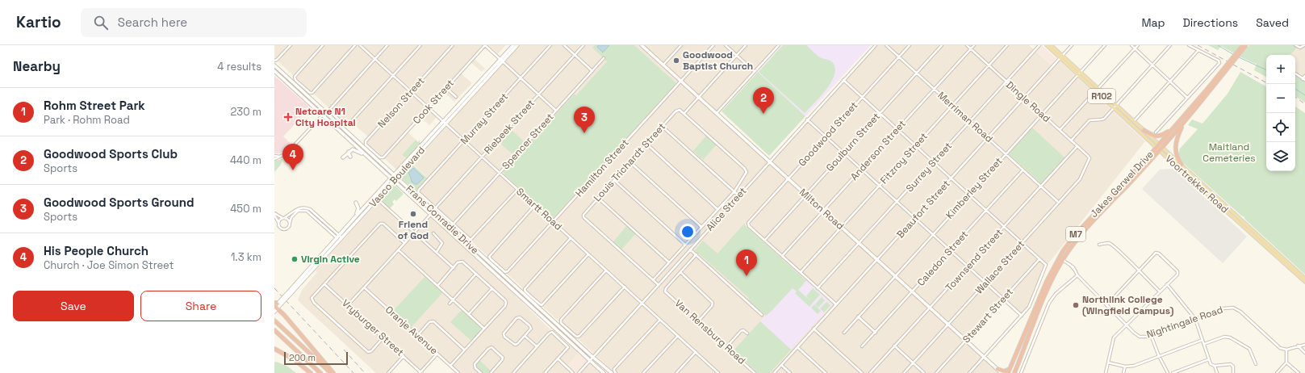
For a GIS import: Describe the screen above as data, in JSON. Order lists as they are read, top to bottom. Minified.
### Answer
{"streets":{"highway":["Jakes Gerwel Drive","M7"],"main road":["R102","Vasco Boulevard","Voortrekker Road","Milton Road","Frans Conradie Drive"],"street":["Cook Street","Dingle Road","Nelson Street","Merriman Road","Murray Street","Riebeek Street","Goodwood Street","Spencer Street","Goulburn Street","Anderson Street","Fitzroy Street","Louis Trichardt Street","Surrey Street","Hamilton Street","Kimberley Street","Smartt Road","Alice Street","Beaufort Street","Caledon Street","Townsend Street","Wallace Street","Stewart Street","Nightingale Road","Vryburger Street","Oranje Avenue","Van Rensburg Road"]},"crossings":[["Cook Street","Nelson Street"],["Cook Street","Smartt Road"],["Dingle Road","Anderson Street"],["Dingle Road","Fitzroy Street"],["Dingle Road","Surrey Street"],["Dingle Road","Kimberley Street"],["Dingle Road","Beaufort Street"],["Dingle Road","Townsend Street"],["Dingle Road","Wallace Street"],["Nelson Street","Smartt Road"],["Merriman Road","Goodwood Street"],["Merriman Road","Goulburn Street"],["Merriman Road","Anderson Street"],["Merriman Road","Fitzroy Street"],["Merriman Road","Surrey Street"],["Merriman Road","Kimberley Street"],["Merriman Road","Beaufort Street"],["Merriman Road","Caledon Street"],["Merriman Road","Townsend Street"],["Merriman Road","Wallace Street"],["Murray Street","Riebeek Street"],["Murray Street","Smartt Road"],["Murray Street","Frans Conradie Drive"],["Riebeek Street","Smartt Road"],["Riebeek Street","Frans Conradie Drive"],["Riebeek Street","Vryburger Street"],["Riebeek Street","Oranje Avenue"],["Goodwood Street","Goulburn Street"],["Goodwood Street","Milton Road"],["Spencer Street","Smartt Road"],["Goulburn Street","Milton Road"],["Anderson Street","Milton Road"],["Fitzroy Street","Milton Road"],["Louis Trichardt Street","Alice Street"],["Surrey Street","Milton Road"],["Hamilton Street","Smartt Road"],["Hamilton Street","Milton Road"],["Vasco Boulevard","Smartt Road"],["Vasco Boulevard","Frans Conradie Drive"],["Jakes Gerwel Drive","Voortrekker Road"],["Voortrekker Road","Kimberley Street"],["Voortrekker Road","Beaufort Street"],["Kimberley Street","Milton Road"],["Smartt Road","Alice Street"],["Alice Street","Milton Road"],["Alice Street","Frans Conradie Drive"],["Milton Road","Beaufort Street"],["Milton Road","Caledon Street"],["Milton Road","Townsend Street"],["Milton Road","Wallace Street"],["Milton Road","Stewart Street"]],"parks":["Maitland Cemeteries"],"places":{"other":["Goodwood Baptist Church","Friend of God","Virgin Active","Northlink College (Wingfield Campus)"],"health":["Netcare N1 City Hospital"]},"scale_bar":"200 m","page":{"header":"Kartio","search":"Search here","nav":["Map","Directions","Saved"],"heading":["Nearby","4 results"],"map_buttons":["+","−"],"list":[{"mark":"1","name":"Rohm Street Park","note":"Park · Rohm Road","value":"230 m"},{"mark":"2","name":"Goodwood Sports Club","note":"Sports","value":"440 m"},{"mark":"3","name":"Goodwood Sports Ground","note":"Sports","value":"450 m"},{"mark":"4","name":"His People Church","note":"Church · Joe Simon Street","value":"1.3 km"}],"pins":["2","3","4","1"],"buttons":["Save","Share"],"scale":"200 m"}}
